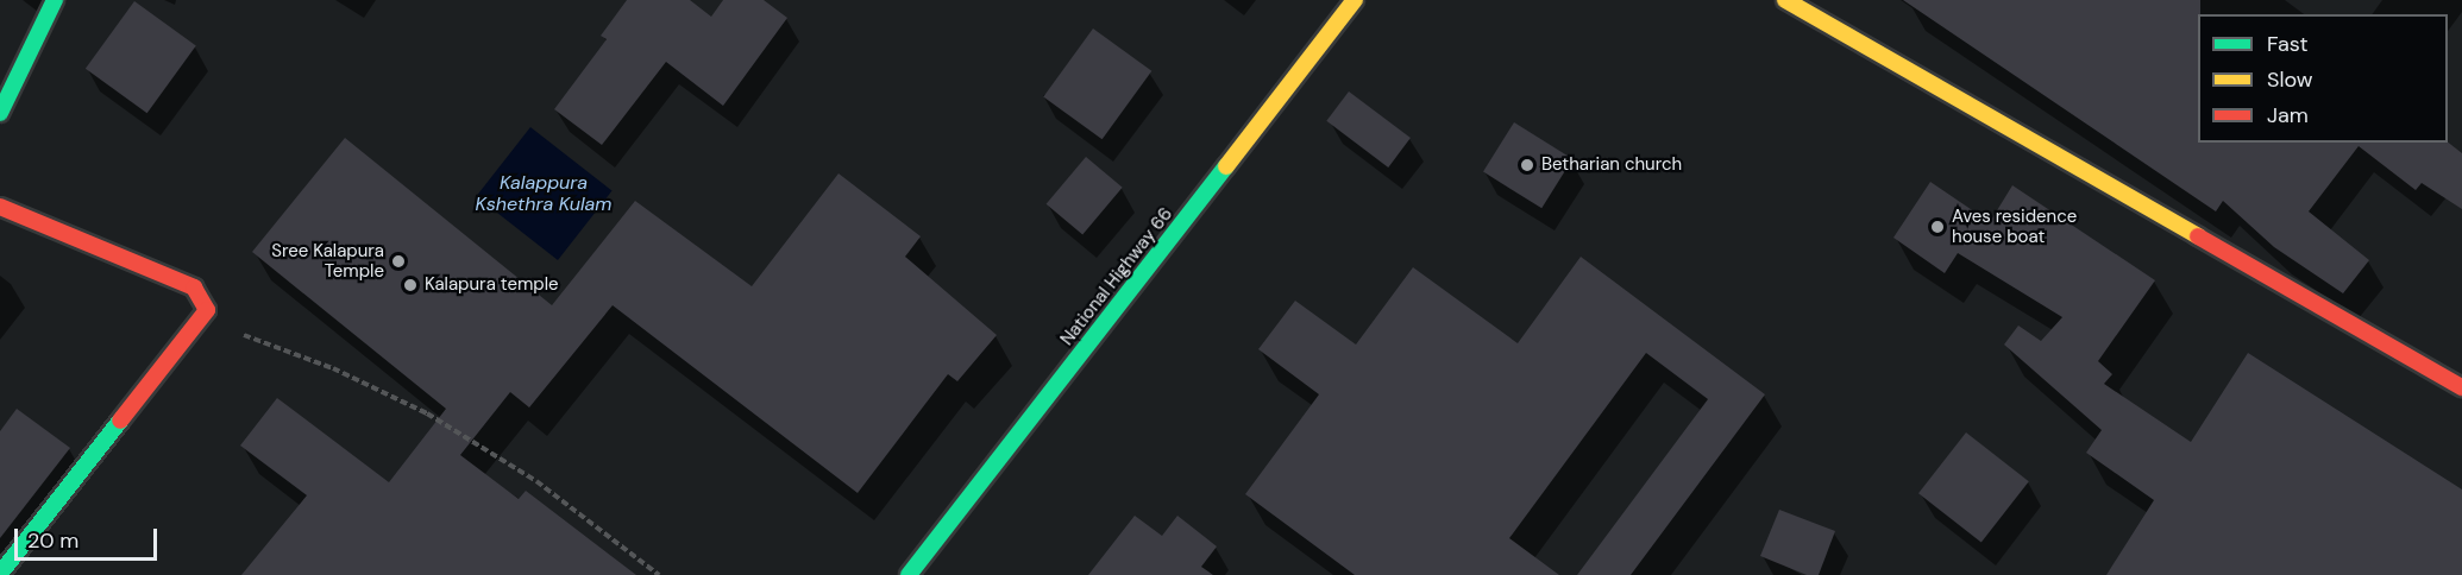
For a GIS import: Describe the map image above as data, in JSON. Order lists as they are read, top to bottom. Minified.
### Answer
{"streets":{"street":["National Highway 66"]},"water":["Kalappura Kshethra Kulam"],"places":["Betharian church","Aves residence house boat","Sree Kalapura Temple","Kalapura temple"],"legend":["Fast","Slow","Jam"],"scale_bar":"20 m"}
